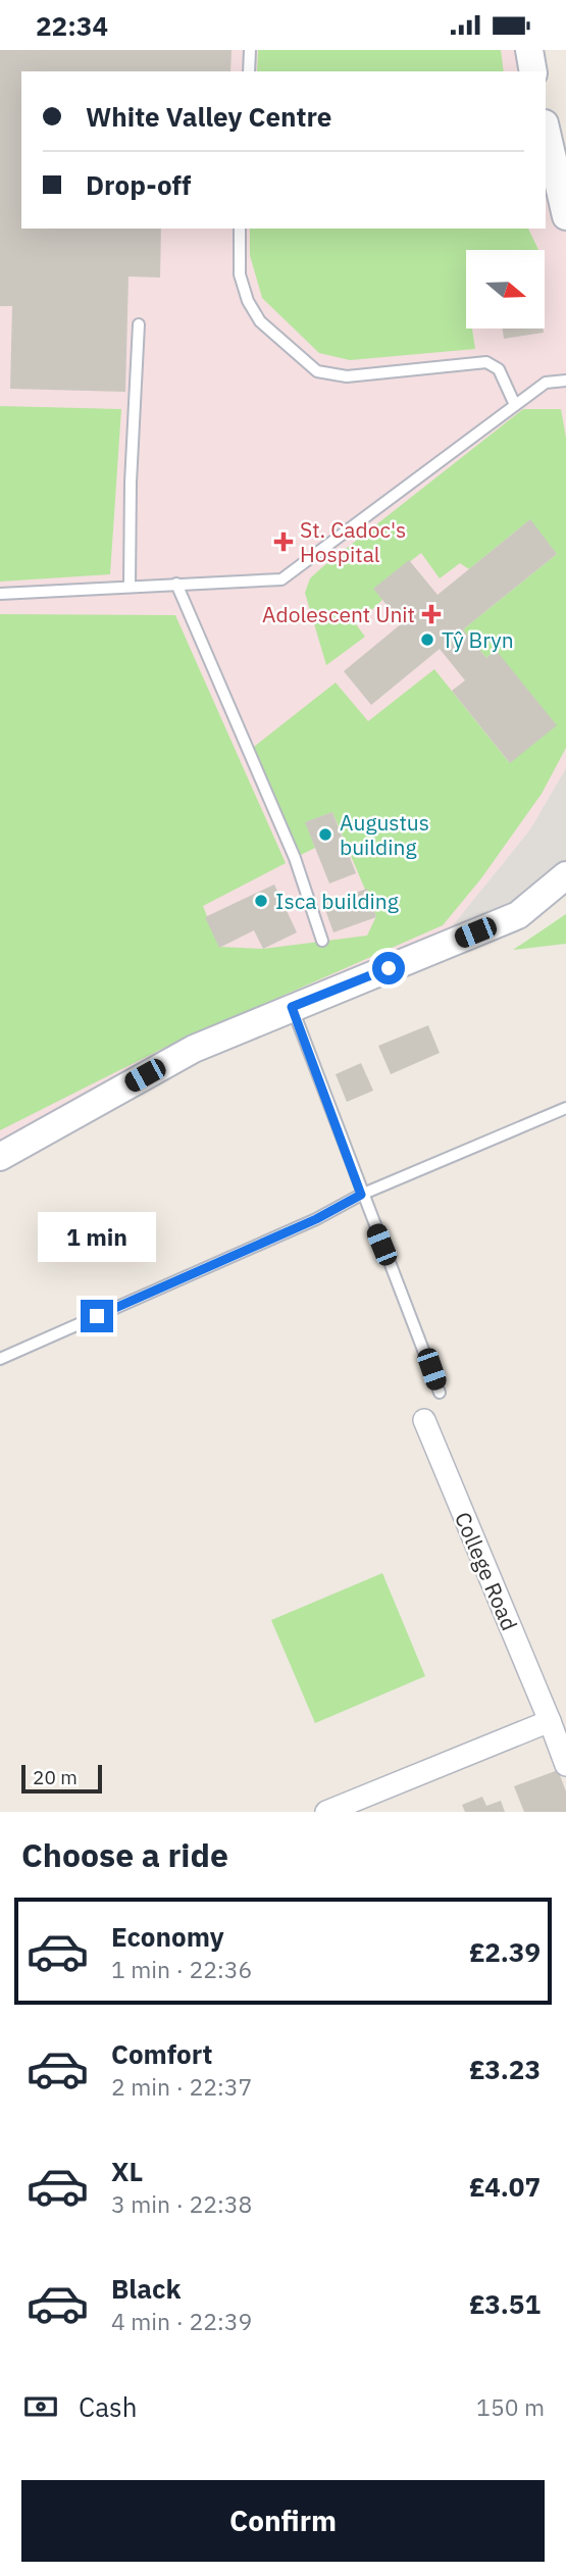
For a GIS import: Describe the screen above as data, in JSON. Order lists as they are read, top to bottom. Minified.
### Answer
{"streets":{"street":["College Road"]},"places":{"health":["St. Cadoc's Hospital","Adolescent Unit"],"other":["Tŷ Bryn","Augustus building","Isca building"]},"scale_bar":"20 m","north":"right","page":{"status":"22:34","banner":["White Valley Centre","Drop-off"],"bubble":"1 min","scale":"20 m","heading":"Choose a ride","list":[{"name":"Economy","note":"1 min · 22:36","value":"£2.39"},{"name":"Comfort","note":"2 min · 22:37","value":"£3.23"},{"name":"XL","note":"3 min · 22:38","value":"£4.07"},{"name":"Black","note":"4 min · 22:39","value":"£3.51"}],"pay":["Cash","150 m"],"buttons":"Confirm"}}
